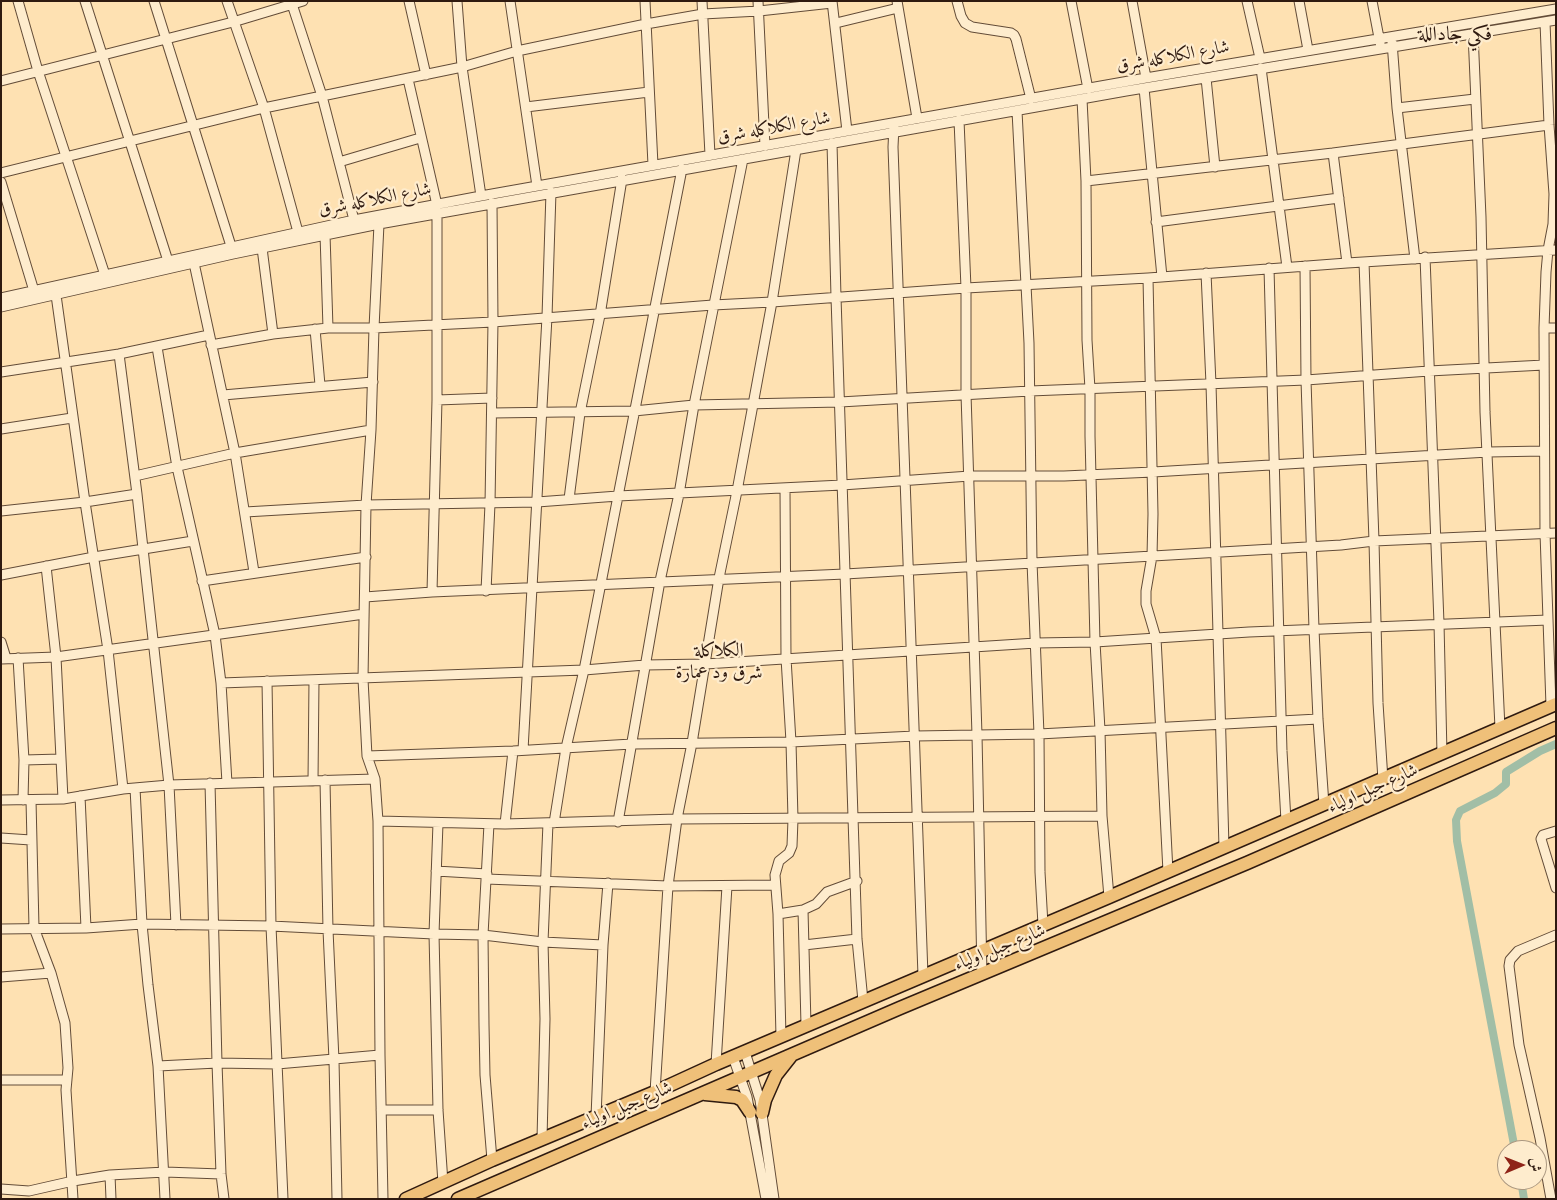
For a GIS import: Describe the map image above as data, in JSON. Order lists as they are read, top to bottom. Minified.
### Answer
{"streets":{"highway":["شارع جبل اولياء"],"street":["شارع الكلاكله شرق"]},"districts":["فكي جاداللة","الكلاكلة شرق ود عمارة"],"north":"right"}
